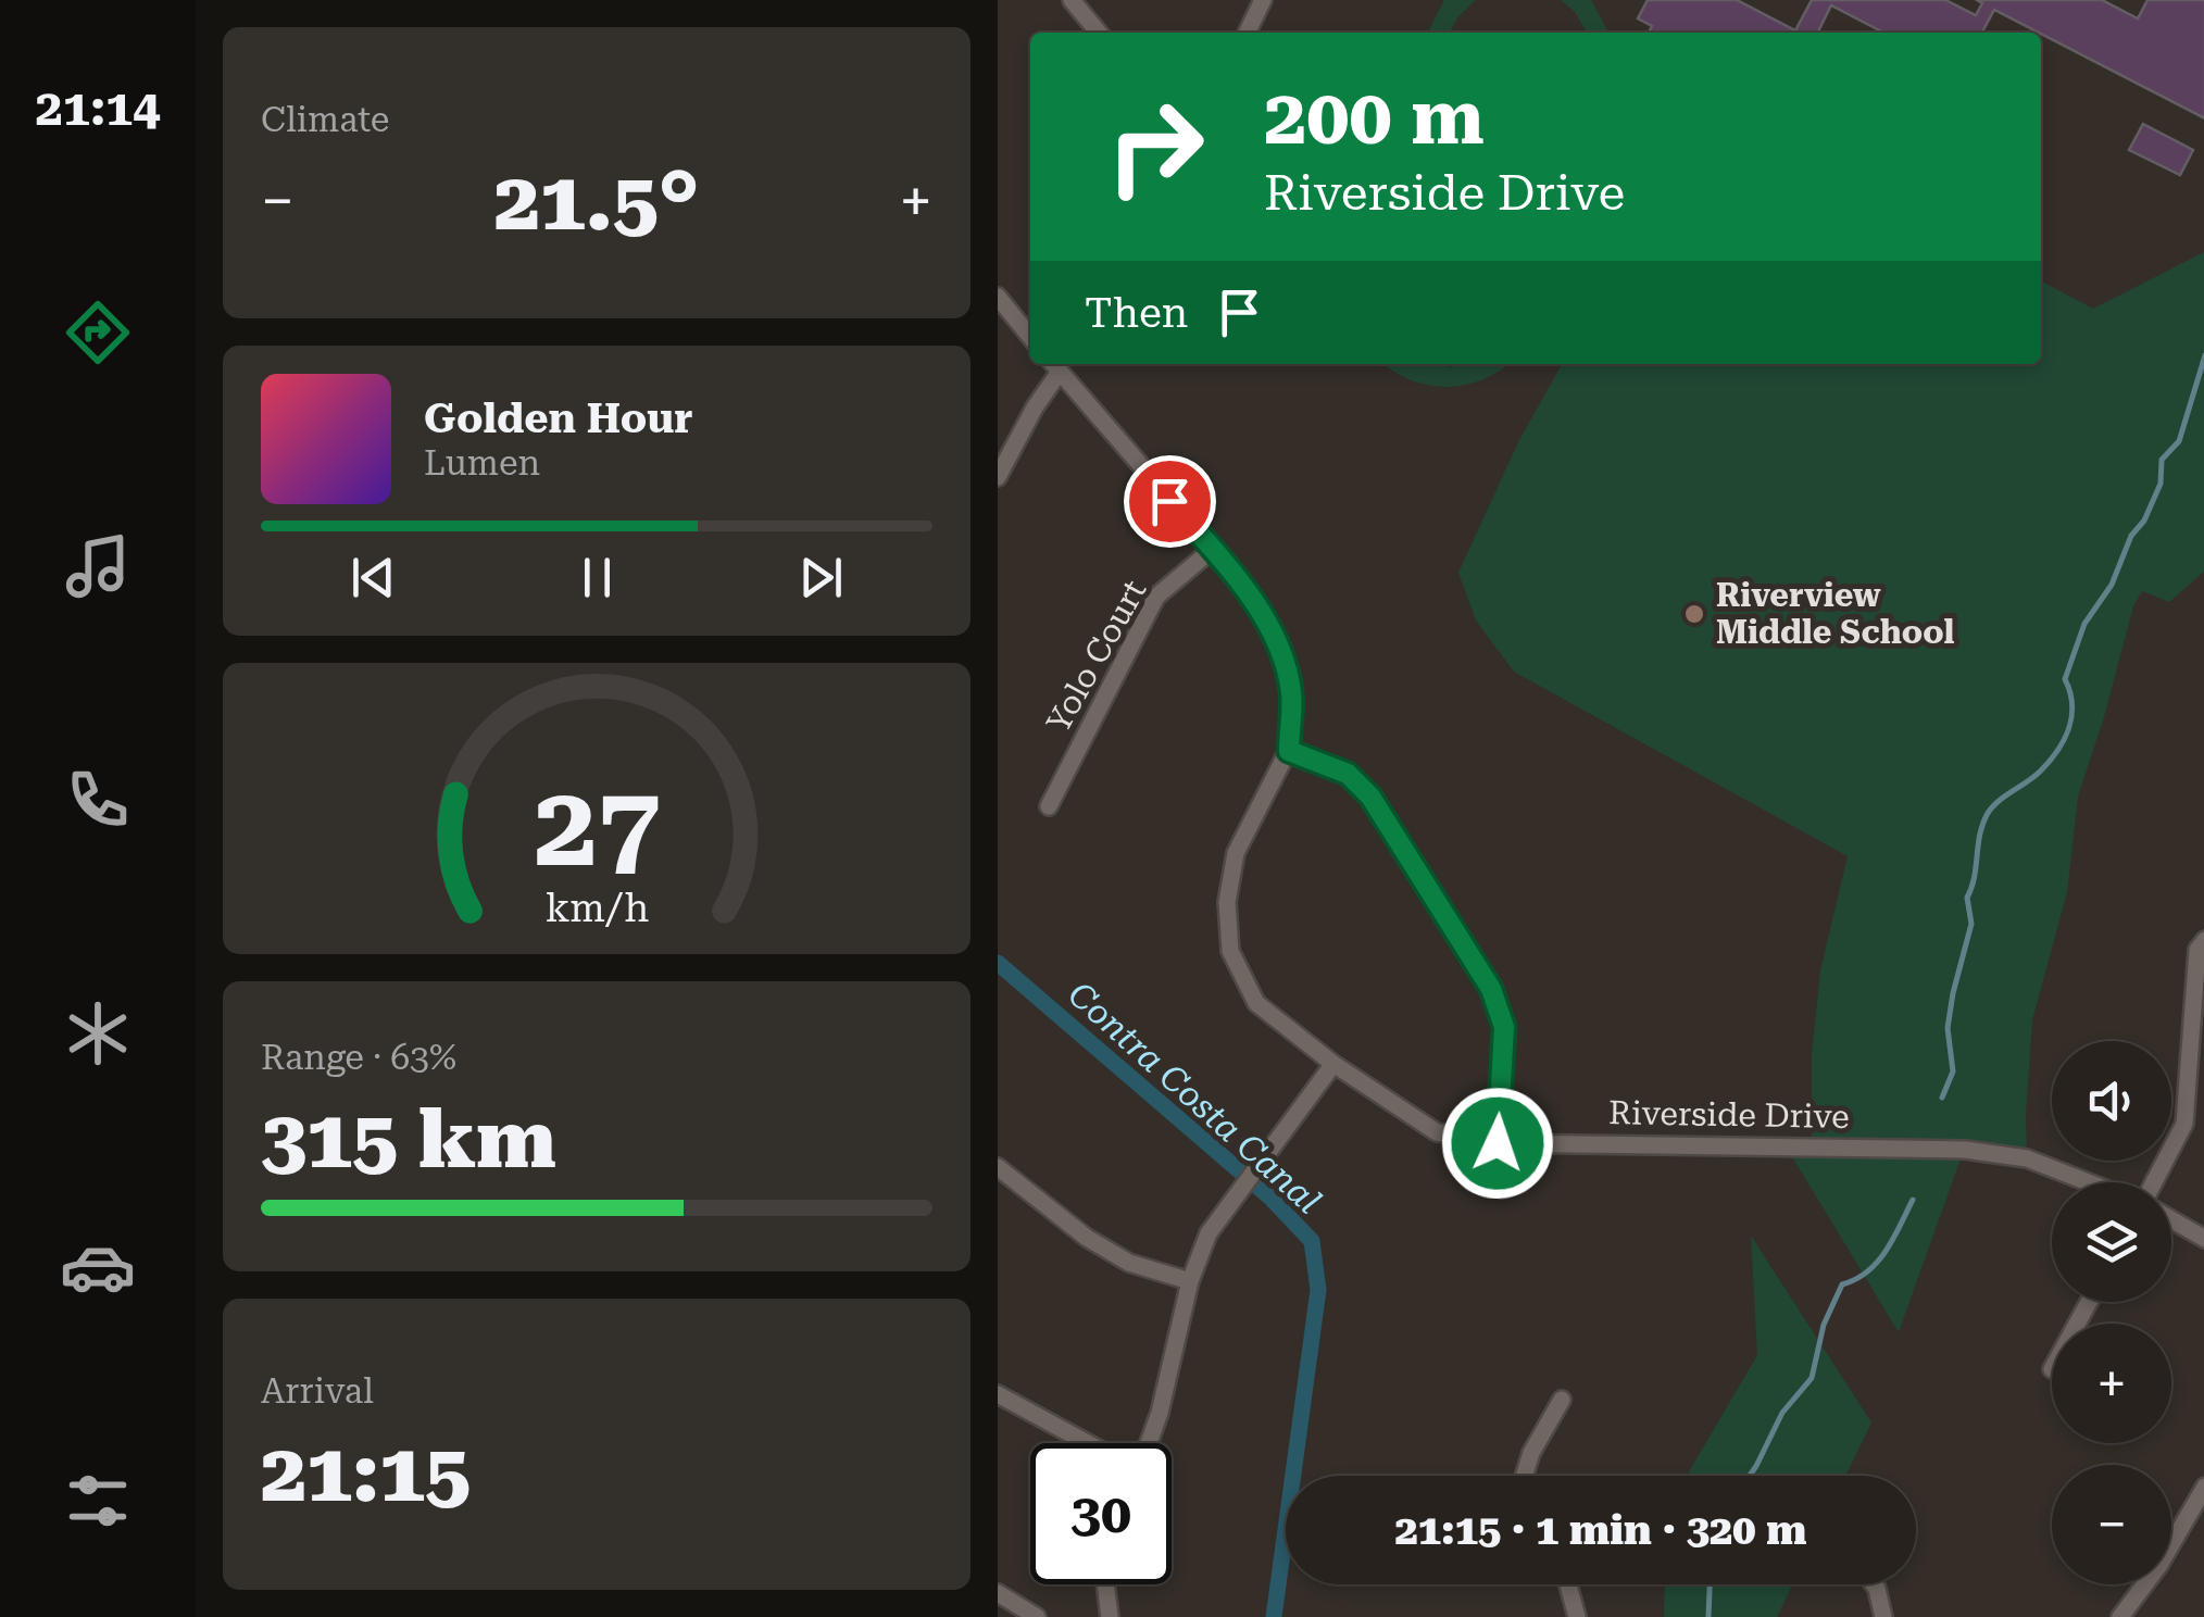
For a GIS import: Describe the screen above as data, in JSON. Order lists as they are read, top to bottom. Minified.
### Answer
{"streets":{"street":["Yolo Court","Riverside Drive"]},"crossings":[["Yolo Court","Riverside Drive"]],"water":["Contra Costa Canal"],"places":["Riverview Middle School"],"page":{"tabs":"21:14","tile":["Climate",["Range · 63%","315 km"],["Arrival","21:15"]],"turn":["200 m","Riverside Drive"],"heat":["−","21.5°","+"],"then":"Then","song":["Golden Hour","Lumen"],"map_buttons":["+","−"],"limit":"30","trip":"21:15 · 1 min · 320 m","gauge":["27","km/h"]}}
